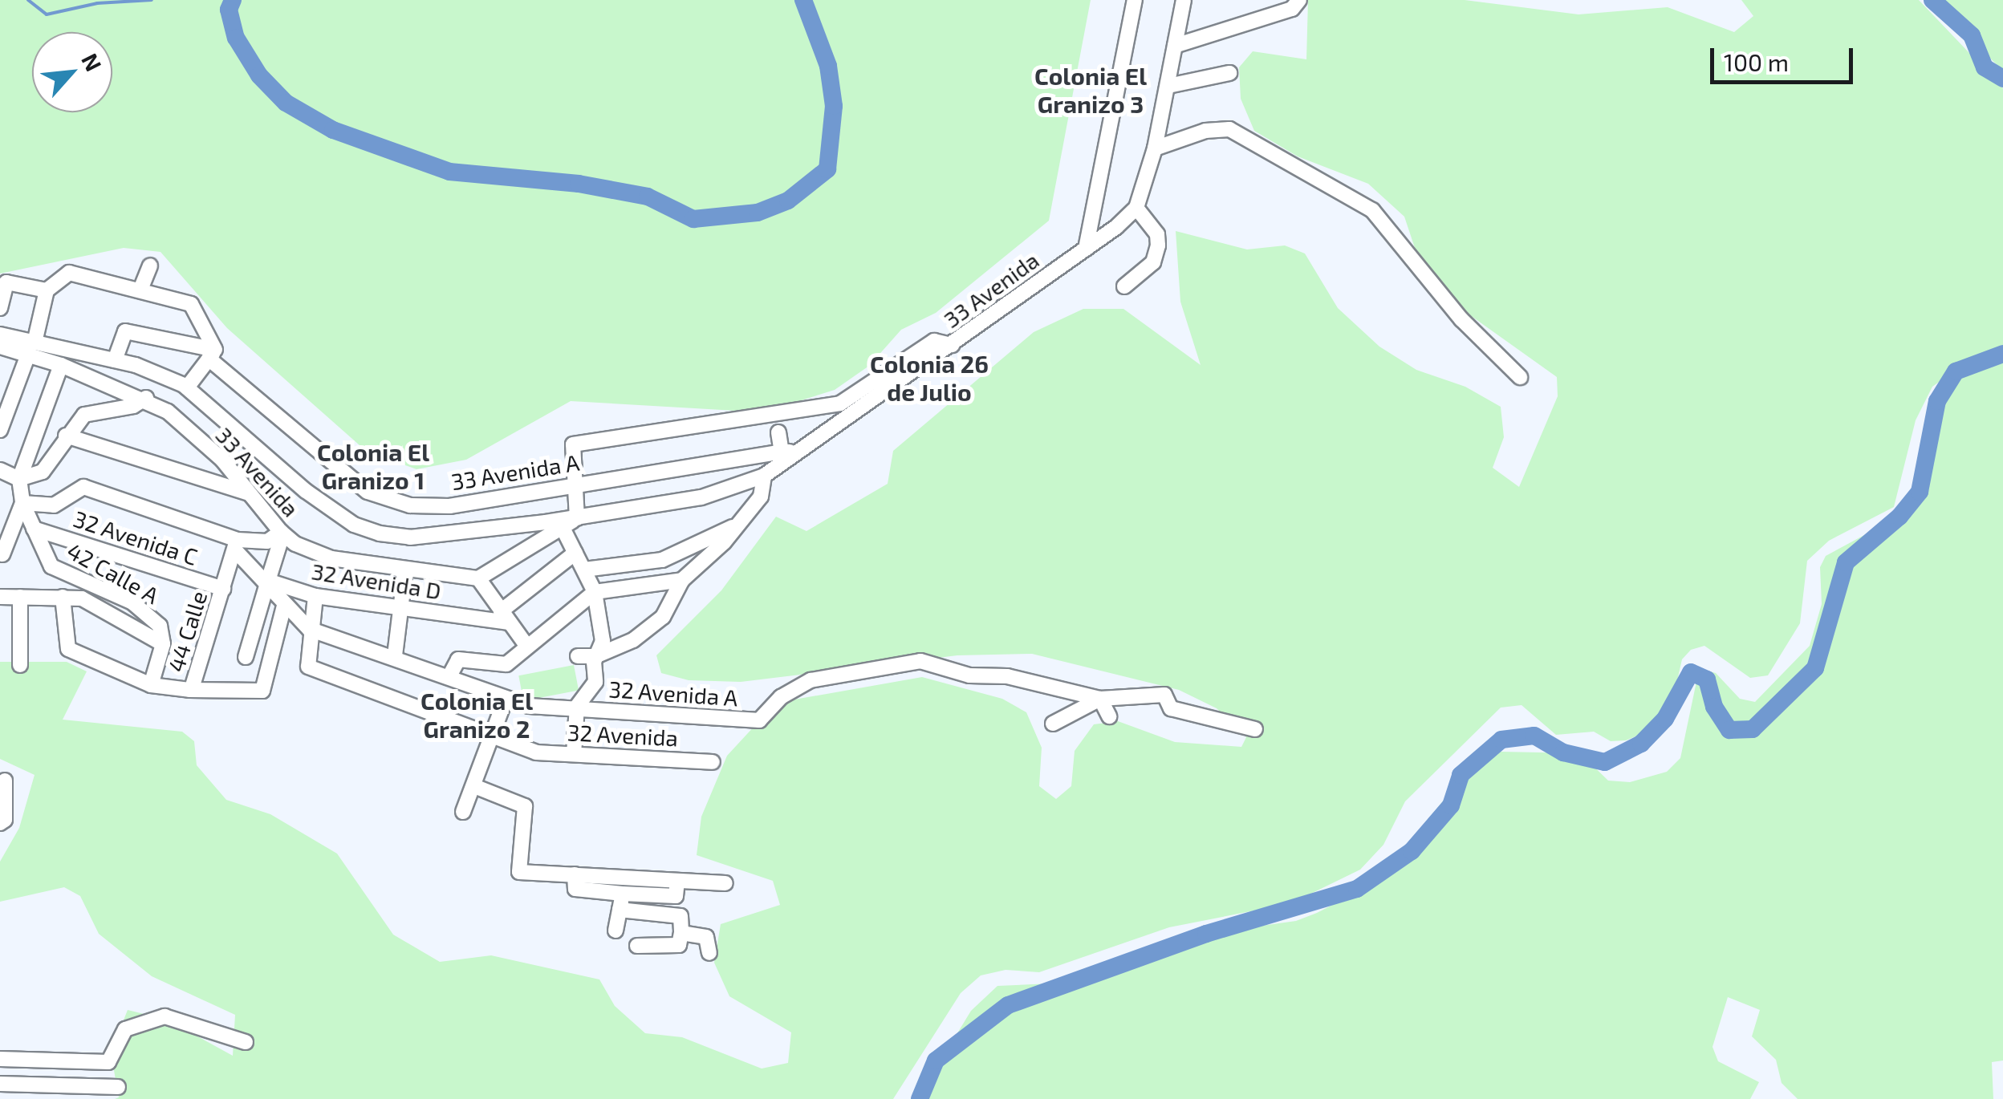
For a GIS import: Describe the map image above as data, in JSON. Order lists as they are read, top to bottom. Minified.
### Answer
{"streets":{"street":["33 Avenida","33 Avenida A","32 Avenida C","42 Calle A","32 Avenida D","44 Calle","32 Avenida A","32 Avenida"]},"crossings":[["33 Avenida","33 Avenida A"],["33 Avenida","42 Calle A"],["32 Avenida C","42 Calle A"],["32 Avenida C","44 Calle"],["32 Avenida A","32 Avenida"]],"districts":["Colonia El Granizo 3","Colonia 26 de Julio","Colonia El Granizo 1","Colonia El Granizo 2"],"scale_bar":"100 m","north":"top right"}
